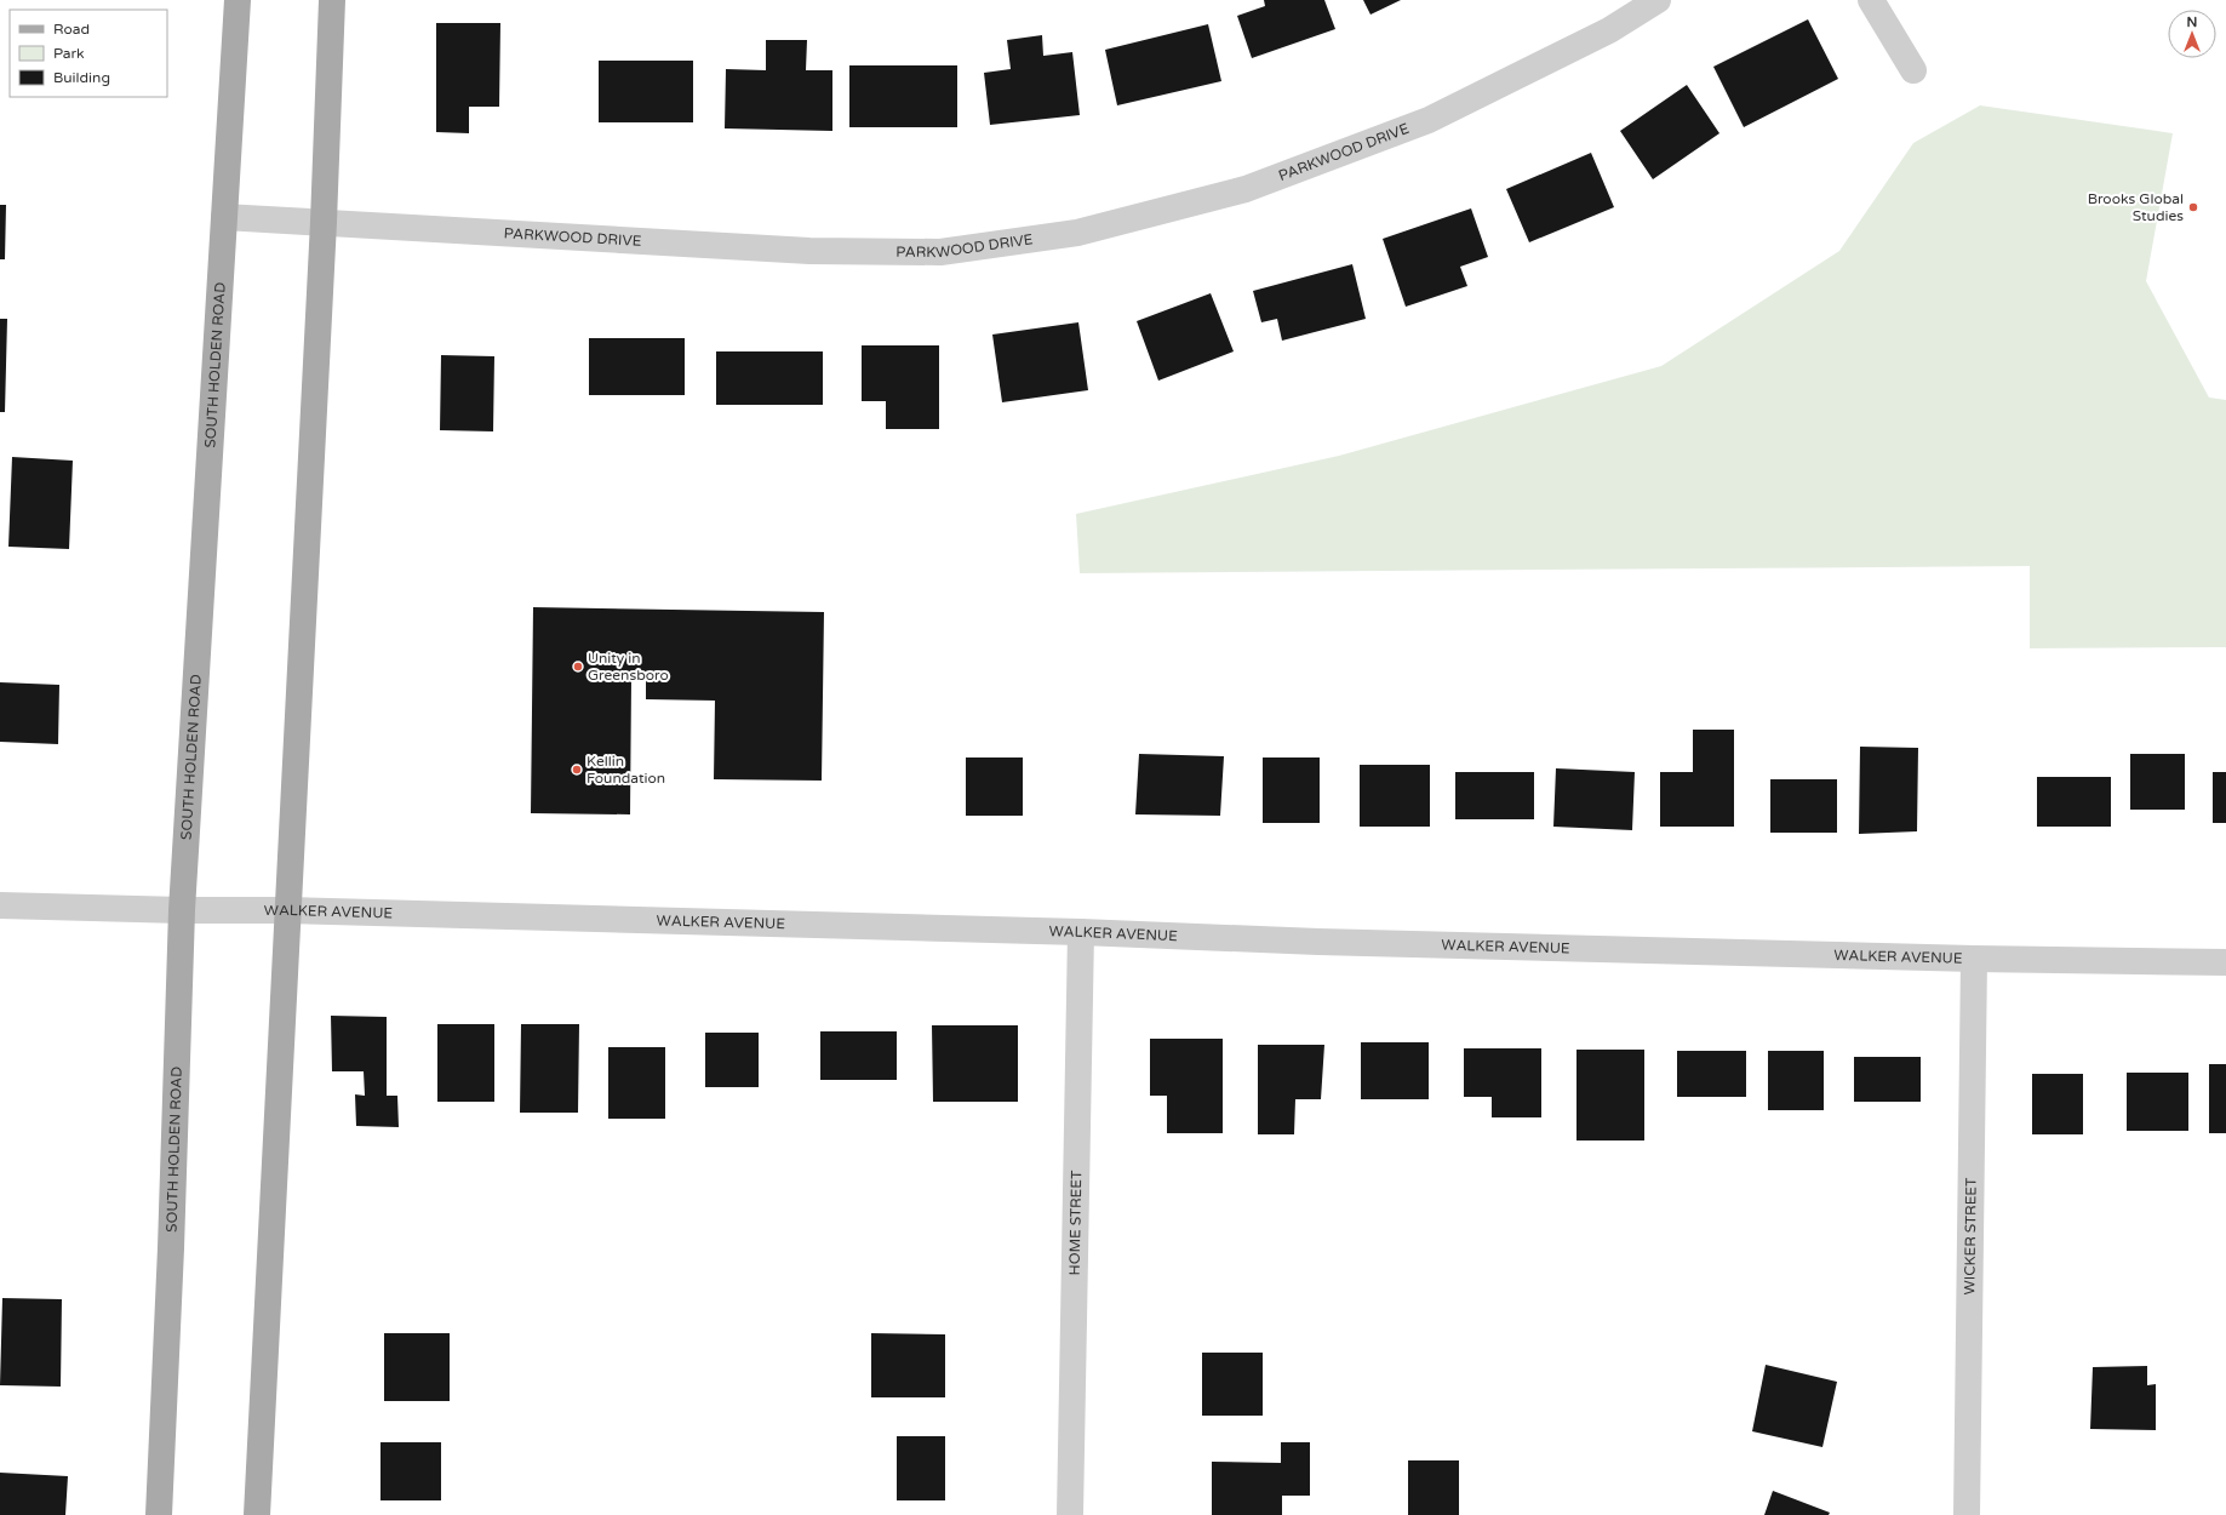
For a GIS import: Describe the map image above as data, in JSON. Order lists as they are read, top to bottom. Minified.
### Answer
{"streets":{"main road":["SOUTH HOLDEN ROAD"],"street":["PARKWOOD DRIVE","WALKER AVENUE","HOME STREET","WICKER STREET"]},"crossings":[["PARKWOOD DRIVE","SOUTH HOLDEN ROAD"],["SOUTH HOLDEN ROAD","WALKER AVENUE"],["WALKER AVENUE","HOME STREET"],["WALKER AVENUE","WICKER STREET"]],"places":["Brooks Global Studies","Unity in Greensboro","Kellin Foundation"],"legend":["Road","Park","Building"],"north":"top"}
